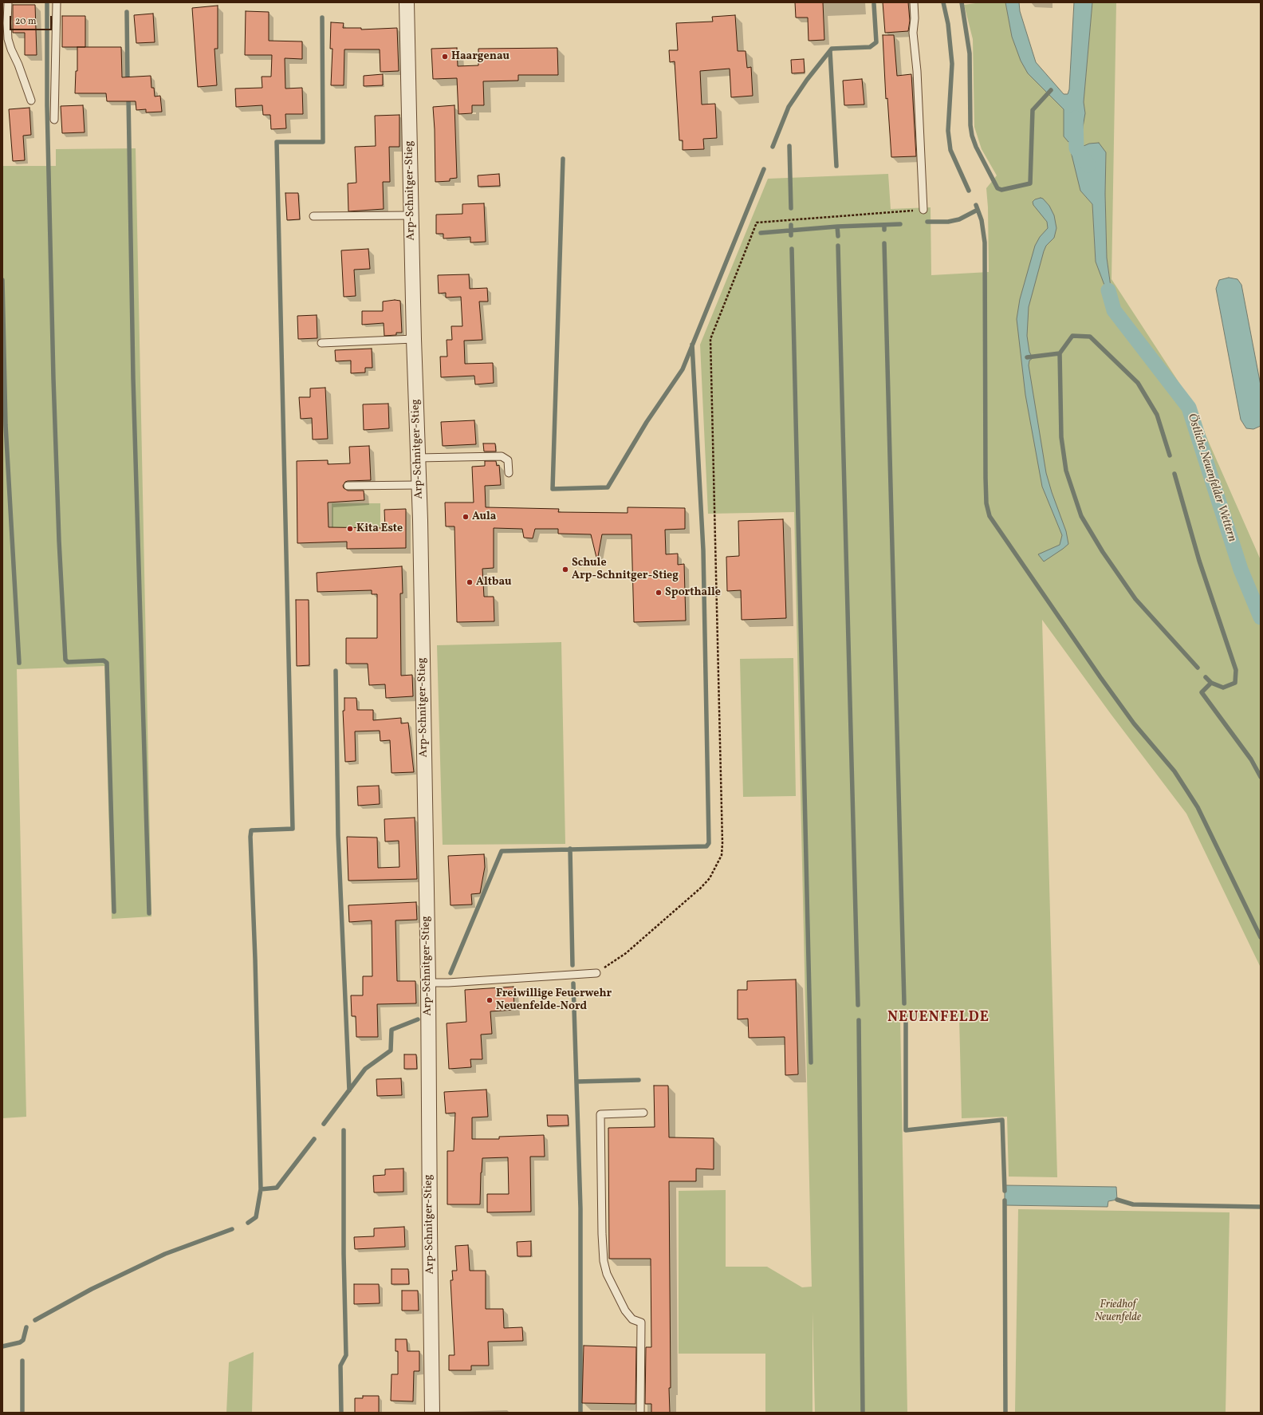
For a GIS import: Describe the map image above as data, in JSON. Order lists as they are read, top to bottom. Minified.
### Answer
{"streets":{"street":["Arp-Schnitger-Stieg"]},"districts":["NEUENFELDE"],"water":["Östliche Neuenfelder Wettern"],"parks":["Friedhof Neuenfelde"],"places":["Haargenau","Aula","Kita Este","Schule Arp-Schnitger-Stieg","Altbau","Sporthalle","Freiwillige Feuerwehr Neuenfelde-Nord"],"scale_bar":"20 m"}
